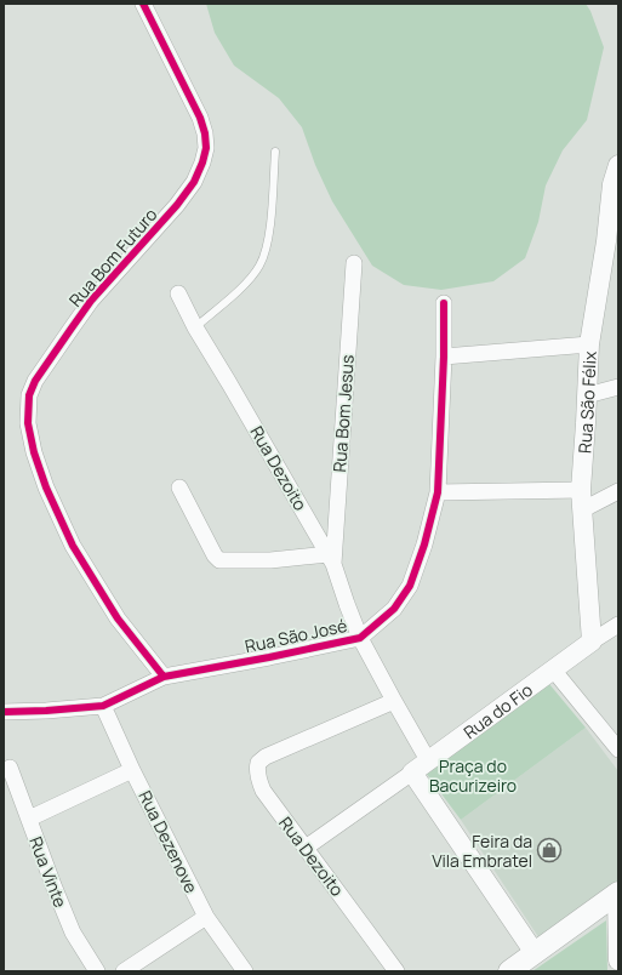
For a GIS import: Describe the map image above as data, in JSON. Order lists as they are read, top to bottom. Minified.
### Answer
{"streets":{"street":["Rua Bom Futuro","Rua São Félix","Rua Bom Jesus","Rua Dezoito","Rua São José","Rua do Fio","Rua Dezenove","Rua Vinte"]},"crossings":[["Rua Bom Futuro","Rua São José"],["Rua São Félix","Rua do Fio"],["Rua Bom Jesus","Rua Dezoito"],["Rua Dezoito","Rua São José"],["Rua Dezoito","Rua do Fio"],["Rua São José","Rua Dezenove"]],"parks":["Praça do Bacurizeiro"],"places":{"shop":["Feira da Vila Embratel"]}}
